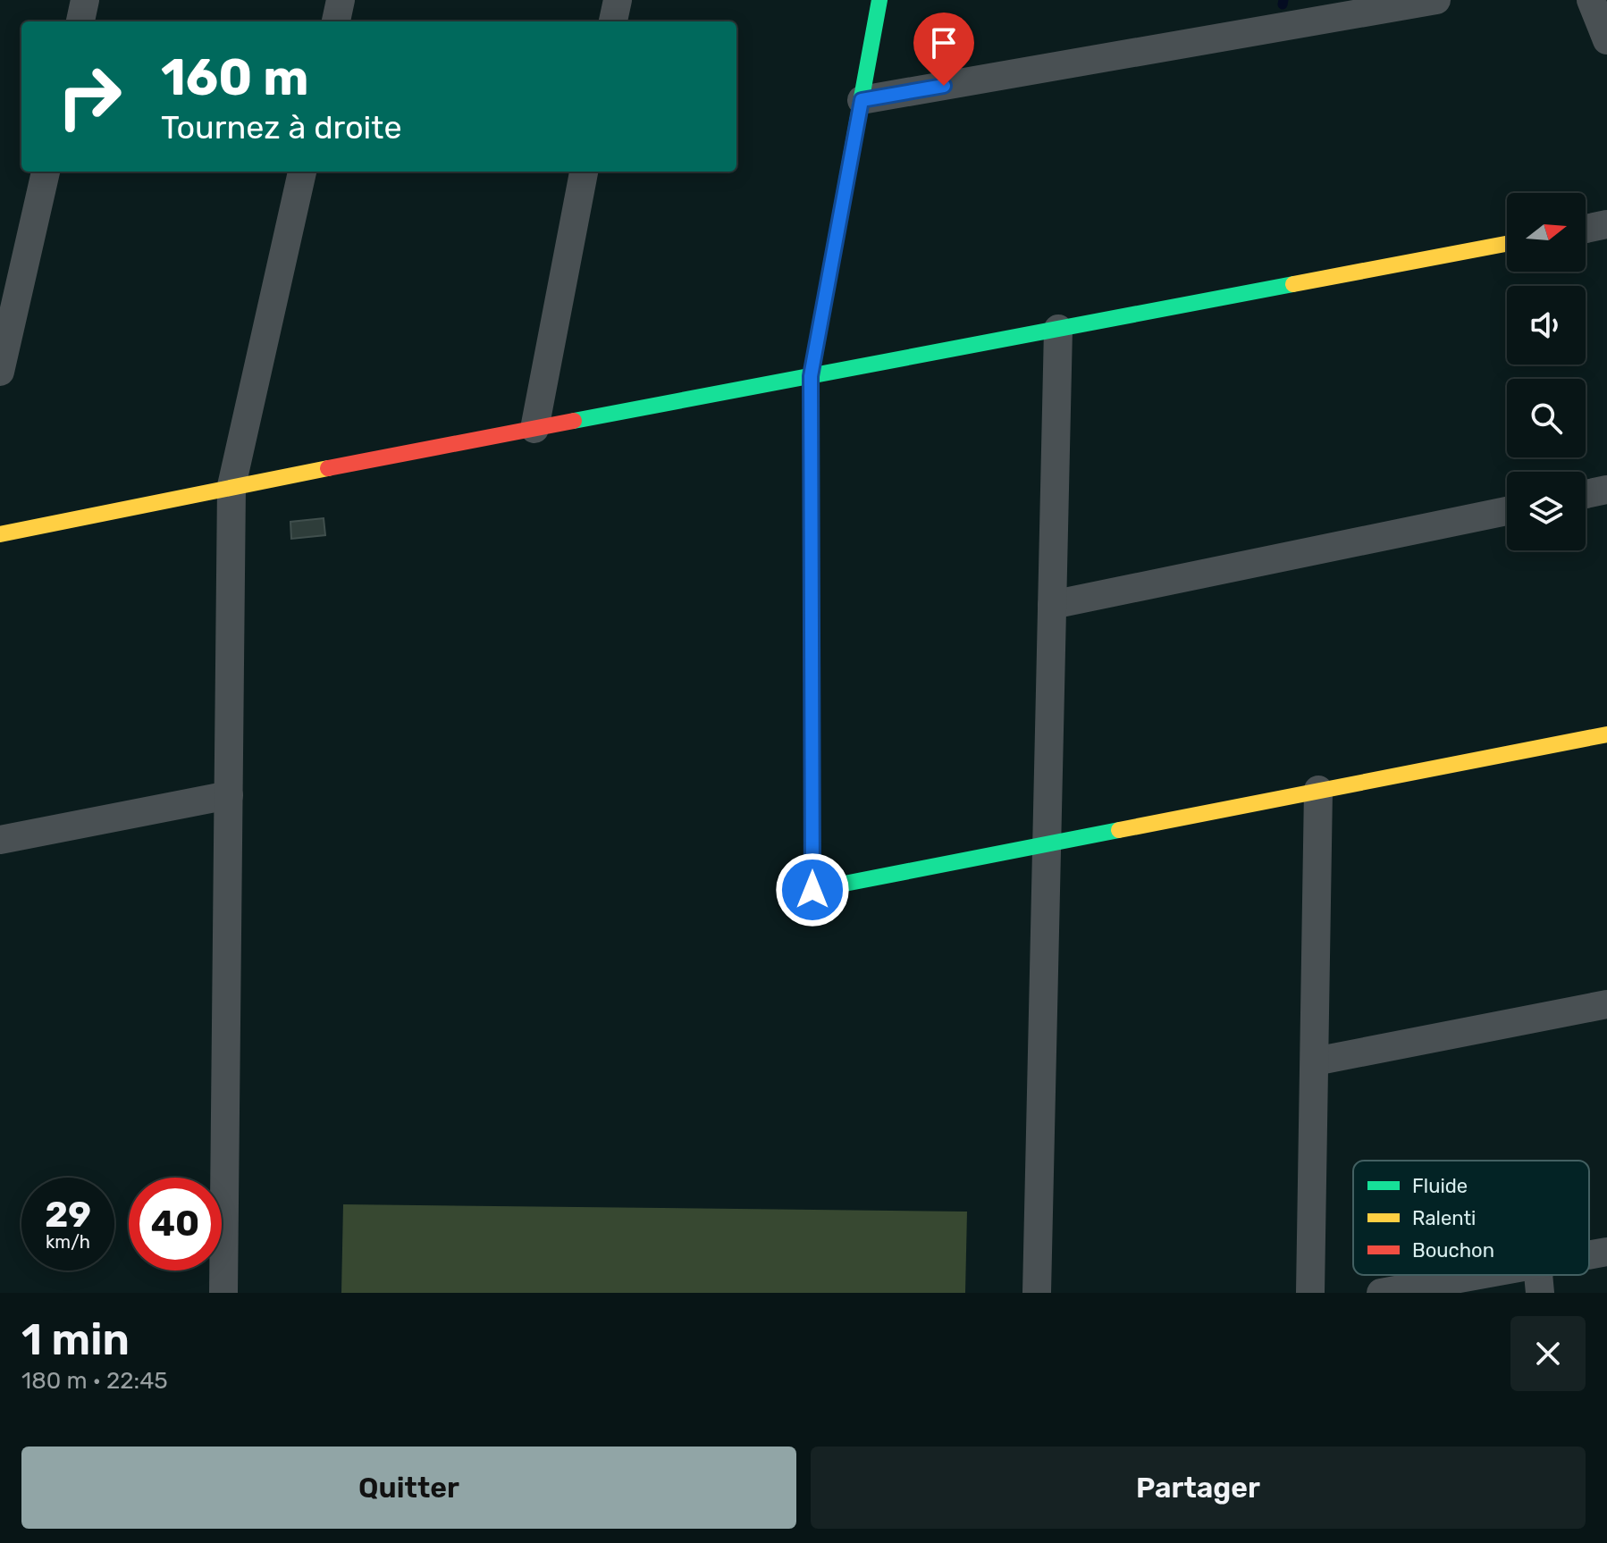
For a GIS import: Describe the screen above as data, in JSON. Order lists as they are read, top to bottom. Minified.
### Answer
{"legend":["Fluide","Ralenti","Bouchon"],"north":"right","page":{"turn":["160 m","Tournez à droite"],"speed":"29 km/h","limit":"40","heading":["1 min","180 m · 22:45"],"buttons":["Quitter","Partager"]}}
